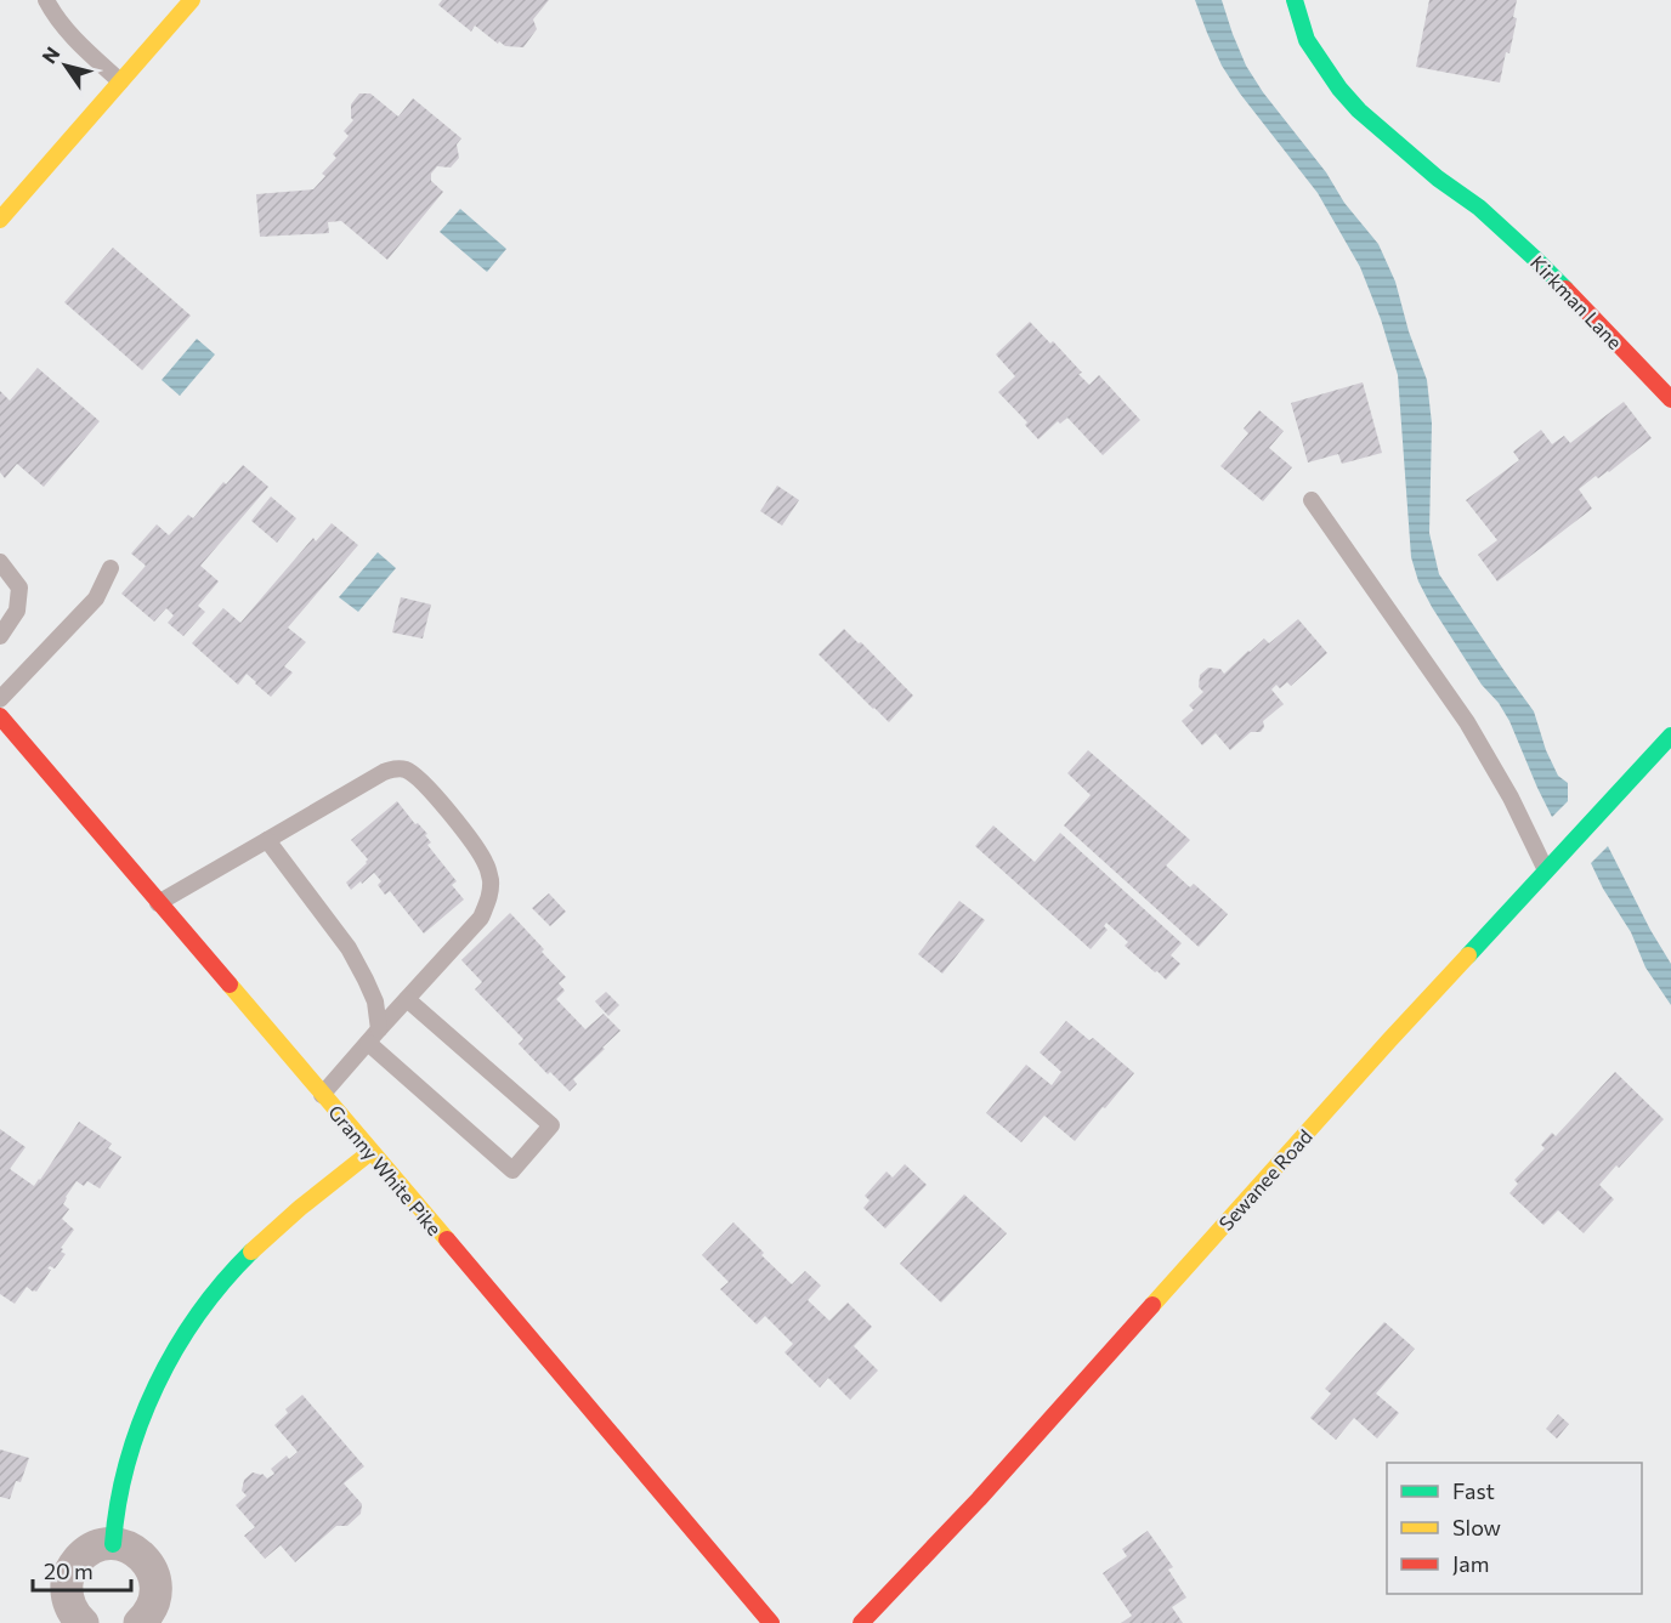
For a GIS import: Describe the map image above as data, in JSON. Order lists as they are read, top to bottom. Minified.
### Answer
{"streets":{"street":["Kirkman Lane","Granny White Pike","Sewanee Road"]},"legend":["Fast","Slow","Jam"],"scale_bar":"20 m","north":"top left"}
